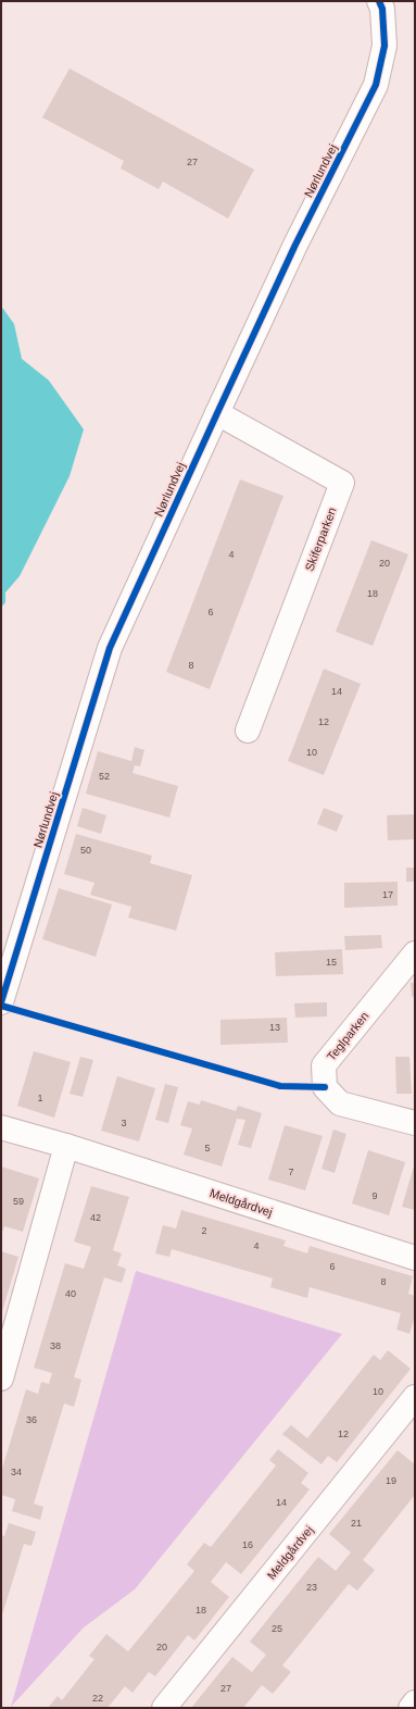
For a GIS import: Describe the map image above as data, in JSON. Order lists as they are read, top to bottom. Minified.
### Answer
{"streets":{"street":["Nørlundvej","Skiferparken","Teglparken","Meldgårdvej"]},"crossings":[["Nørlundvej","Skiferparken"]],"house_numbers":["27","4","20","18","6","8","14","12","10","52","50","17","15","13","1","3","5","7","9","59","42","2","4","6","8","40","38","10","36","12","34","19","14","21","16","23","18","25","20","27","22"]}
